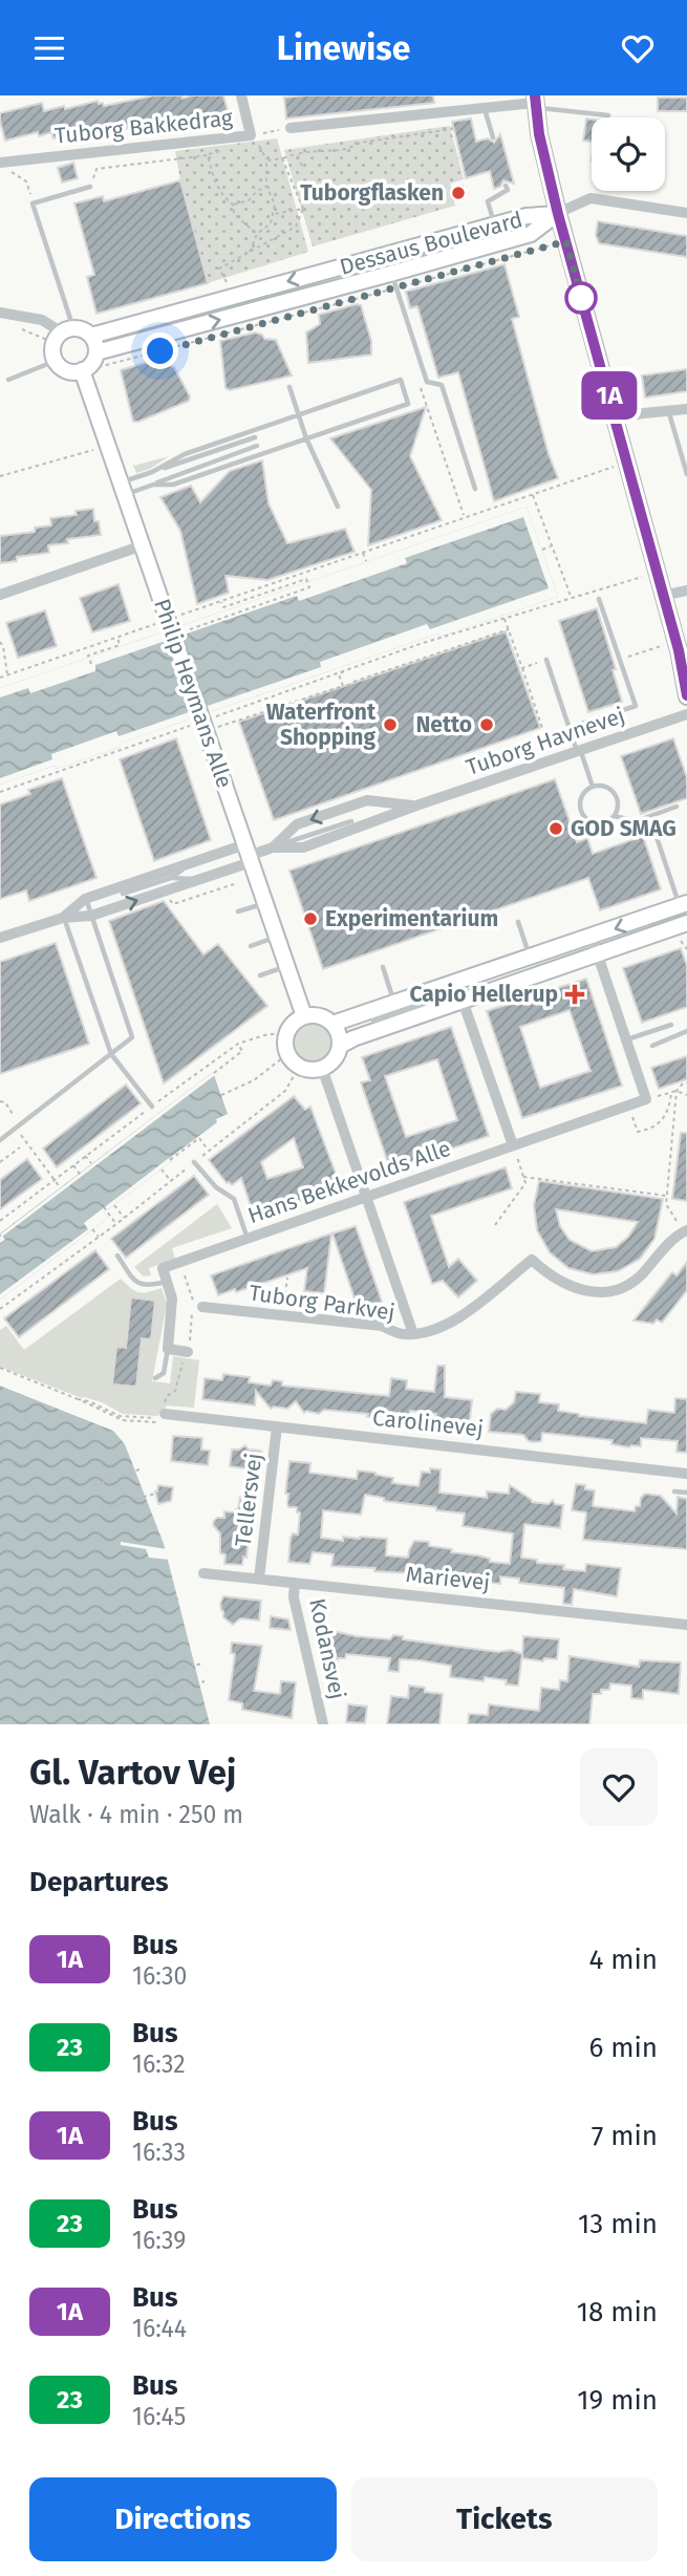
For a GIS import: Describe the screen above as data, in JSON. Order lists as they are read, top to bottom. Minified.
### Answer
{"streets":{"street":["Tuborg Bakkedrag","Dessaus Boulevard","Philip Heymans Alle","Tuborg Havnevej","Hans Bekkevolds Alle","Tuborg Parkvej","Carolinevej","Tellersvej","Marievej","Kodansvej"]},"crossings":[["Dessaus Boulevard","Philip Heymans Alle"],["Philip Heymans Alle","Tuborg Havnevej"],["Carolinevej","Tellersvej"],["Tellersvej","Marievej"],["Marievej","Kodansvej"]],"places":{"other":["Tuborgflasken","Waterfront Shopping","Netto","GOD SMAG","Experimentarium"],"health":["Capio Hellerup"]},"lines":["bus line 1A"],"page":{"header":"Linewise","on_map":"1A","heading":[["Gl. Vartov Vej","Walk · 4 min · 250 m"],"Departures"],"list":[{"mark":"1A","name":"Bus","note":"16:30","value":"4 min"},{"mark":"23","name":"Bus","note":"16:32","value":"6 min"},{"mark":"1A","name":"Bus","note":"16:33","value":"7 min"},{"mark":"23","name":"Bus","note":"16:39","value":"13 min"},{"mark":"1A","name":"Bus","note":"16:44","value":"18 min"},{"mark":"23","name":"Bus","note":"16:45","value":"19 min"}],"buttons":["Directions","Tickets"]}}
